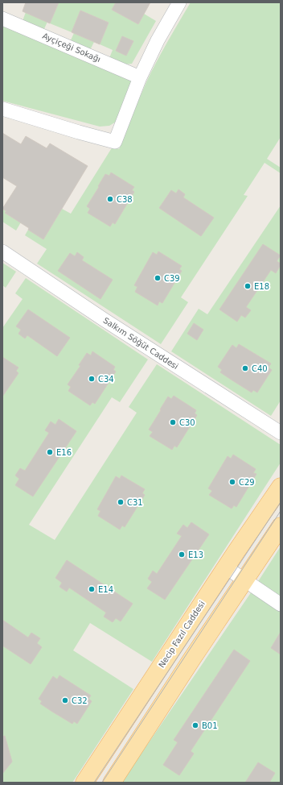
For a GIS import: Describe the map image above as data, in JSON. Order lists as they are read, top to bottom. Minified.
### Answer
{"streets":{"main road":["Necip Fazıl Caddesi"],"street":["Ayçiçeği Sokağı","Salkım Söğüt Caddesi"]},"places":["C38","C39","E18","C40","C34","C30","E16","C29","C31","E13","E14","C32","B01"]}
